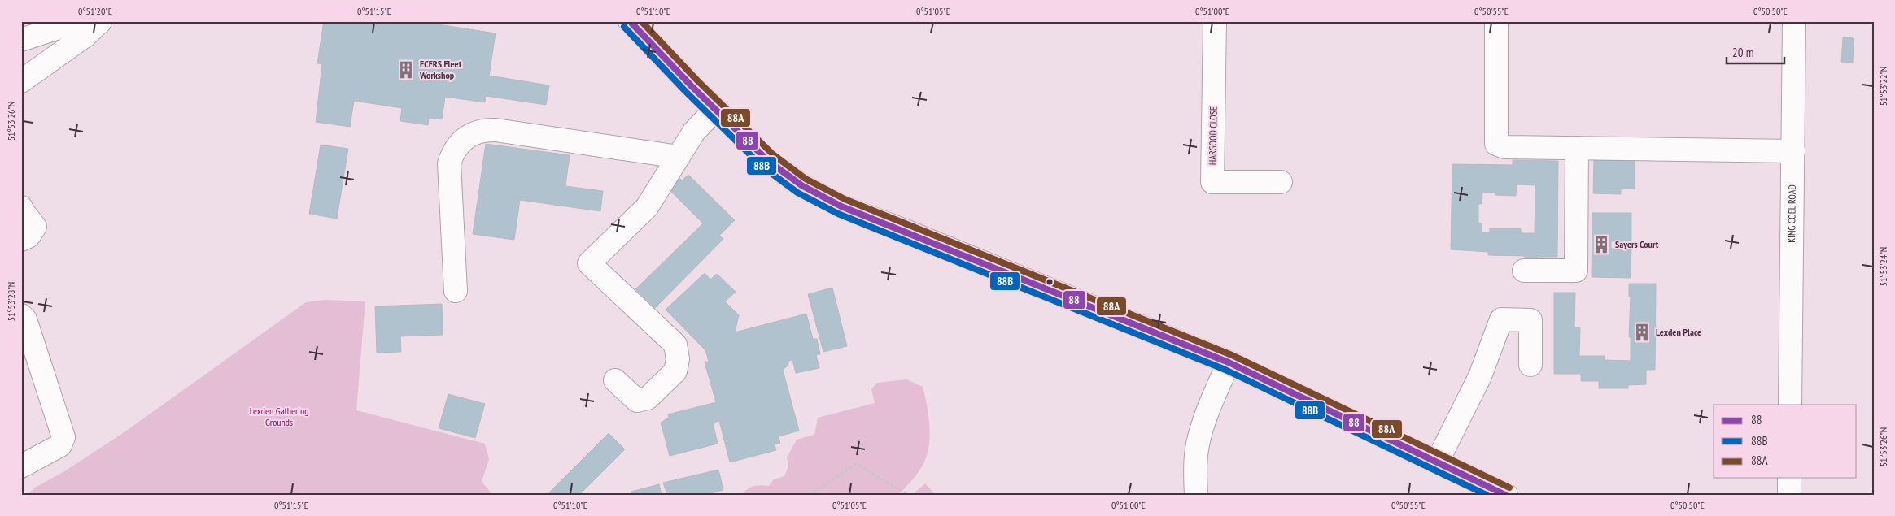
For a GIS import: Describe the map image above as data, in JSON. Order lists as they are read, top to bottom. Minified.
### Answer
{"streets":{"street":["HARGOOD CLOSE","KING COEL ROAD"]},"parks":["Lexden Gathering Grounds"],"places":{"building":["ECFRS Fleet Workshop","Sayers Court","Lexden Place"]},"lines":["transit line 88","transit line 88A","transit line 88B"],"legend":["88","88B","88A"],"scale_bar":"20 m","coordinates":["0°51'20\"E","0°51'15\"E","0°51'10\"E","0°51'05\"E","0°51'00\"E","0°50'55\"E","0°50'50\"E","51°53'22\"N","51°53'26\"N","51°53'24\"N","51°53'28\"N"]}
